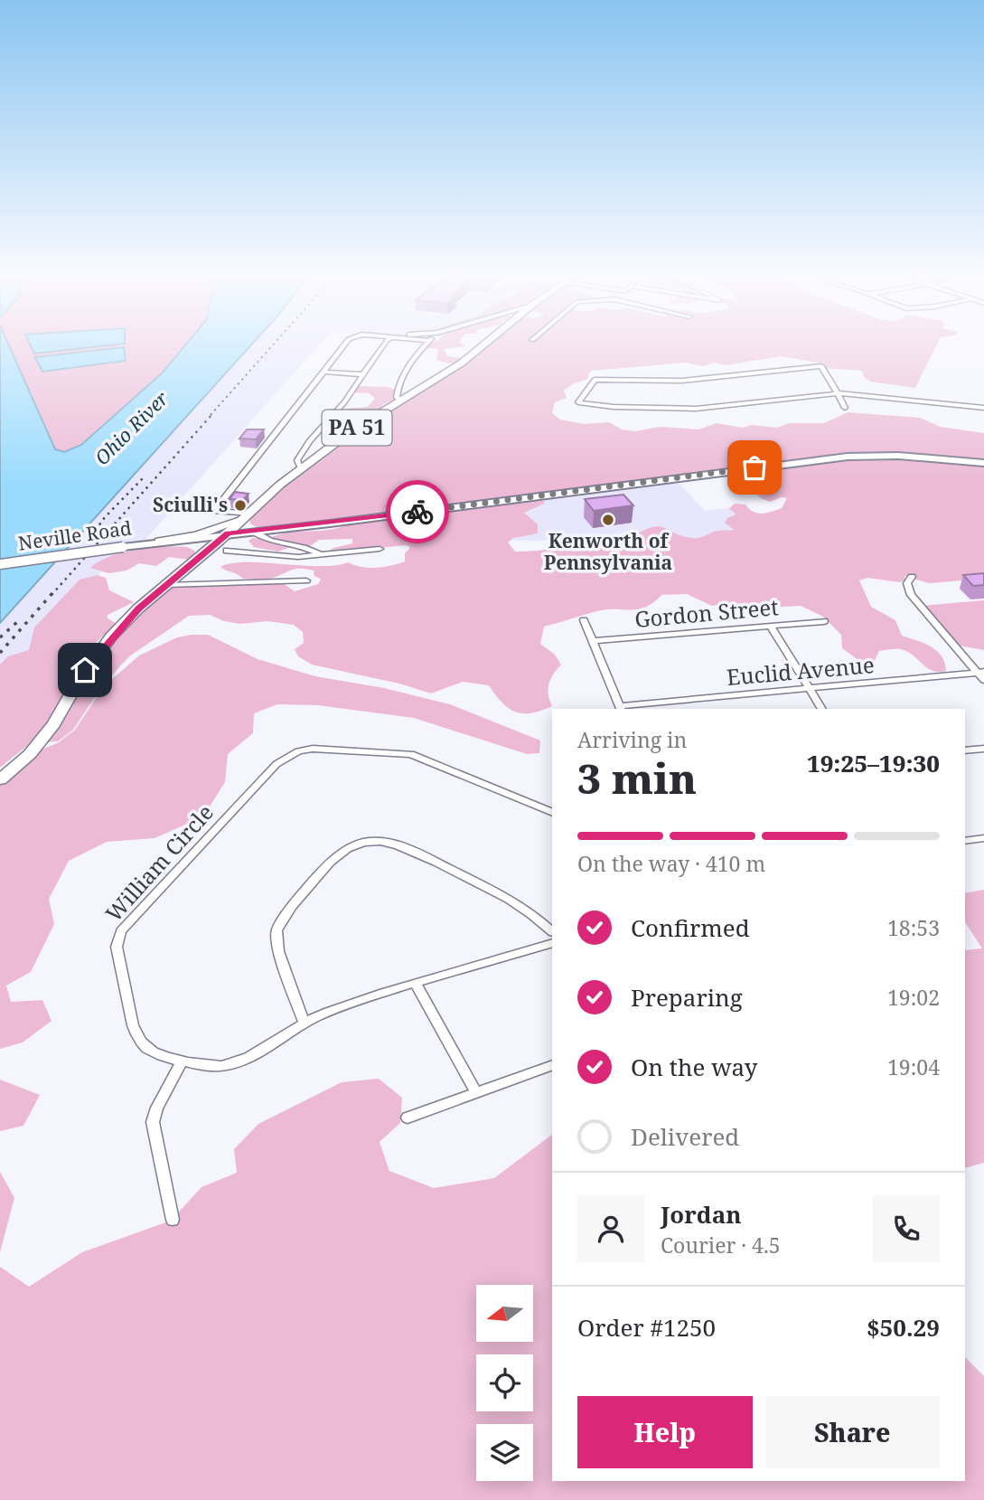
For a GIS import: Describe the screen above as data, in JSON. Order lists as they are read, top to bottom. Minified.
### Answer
{"streets":{"main road":["PA 51"],"street":["Neville Road","Gordon Street","Euclid Avenue","William Circle"]},"crossings":[["PA 51","Neville Road"]],"water":["Ohio River"],"places":["Sciulli's","Kenworth of Pennsylvania"],"north":"left","page":{"heading":["3 min","Arriving in","19:25–19:30"],"panel":["Jordan","Courier · 4.5","Order #1250","$50.29"],"bar":"On the way · 410 m","list":[["Confirmed","18:53"],["Preparing","19:02"],["On the way","19:04"],"Delivered"],"buttons":["Help","Share"]}}
